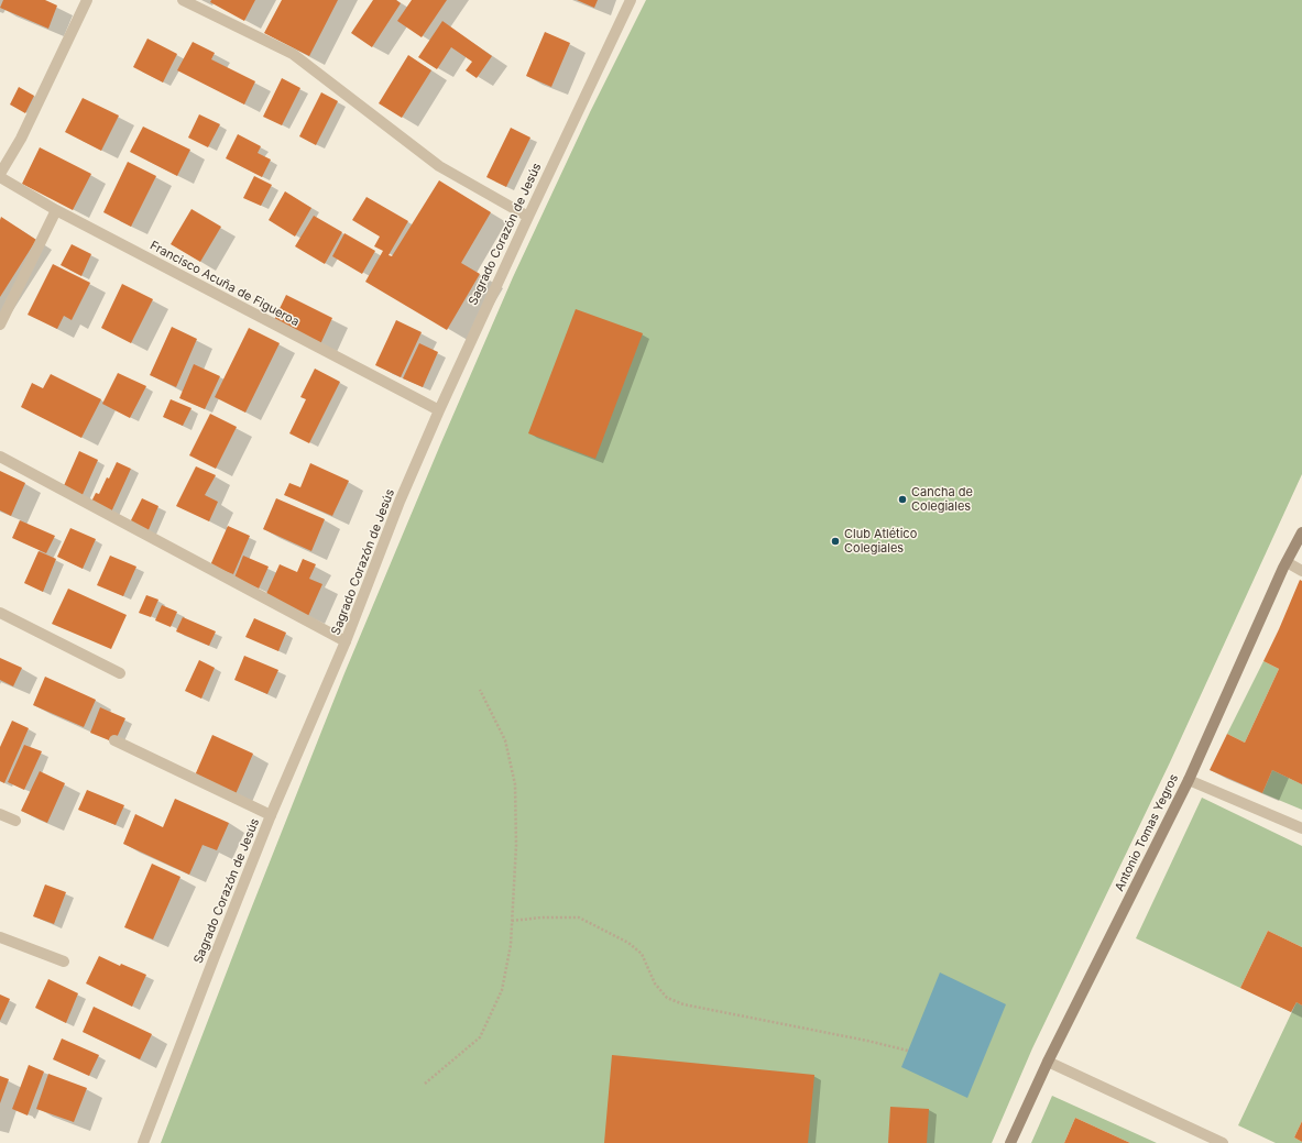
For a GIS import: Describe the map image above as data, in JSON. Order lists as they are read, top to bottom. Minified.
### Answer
{"streets":{"street":["Sagrado Corazón de Jesús","Francisco Acuña de Figueroa","Antonio Tomas Yegros"]},"crossings":[["Sagrado Corazón de Jesús","Francisco Acuña de Figueroa"]],"places":["Cancha de Colegiales","Club Atlético Colegiales"]}
